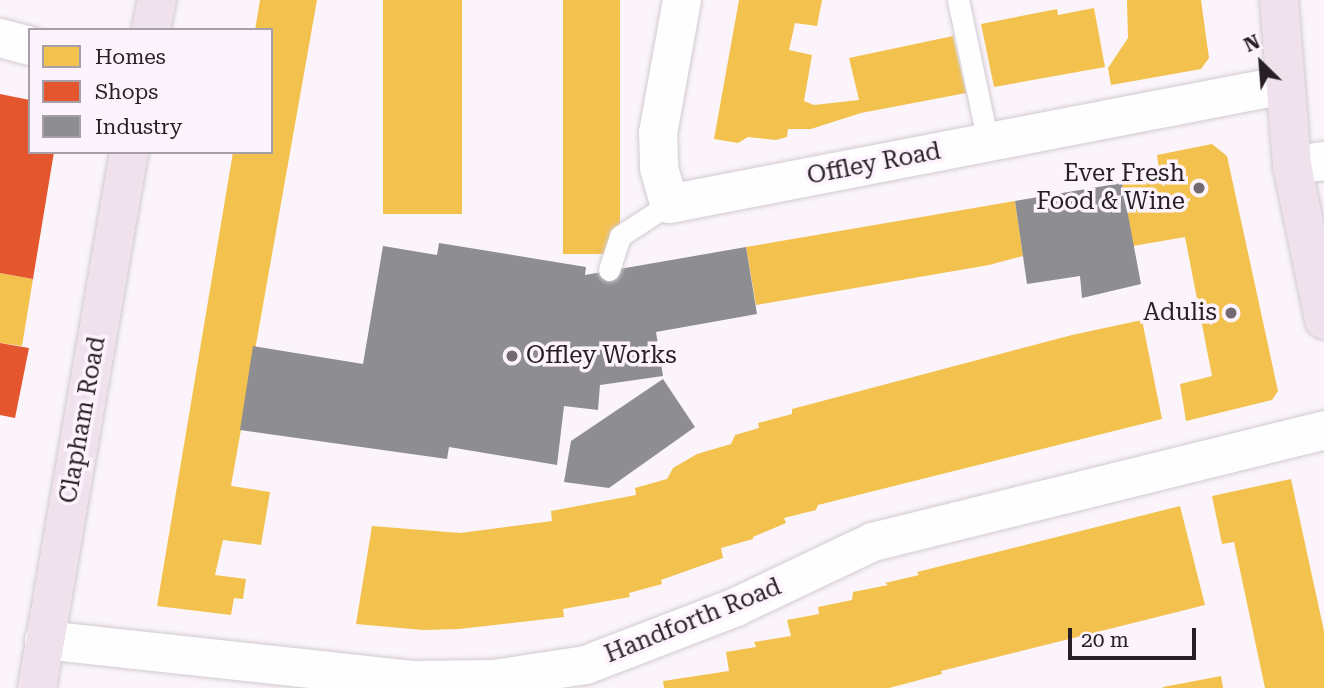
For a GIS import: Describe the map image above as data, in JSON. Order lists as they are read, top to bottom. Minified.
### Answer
{"streets":{"highway":["Clapham Road"],"street":["Offley Road","Handforth Road"]},"crossings":[["Clapham Road","Handforth Road"]],"places":["Ever Fresh Food & Wine","Adulis","Offley Works"],"legend":["Homes","Shops","Industry"],"scale_bar":"20 m","north":"top left"}
